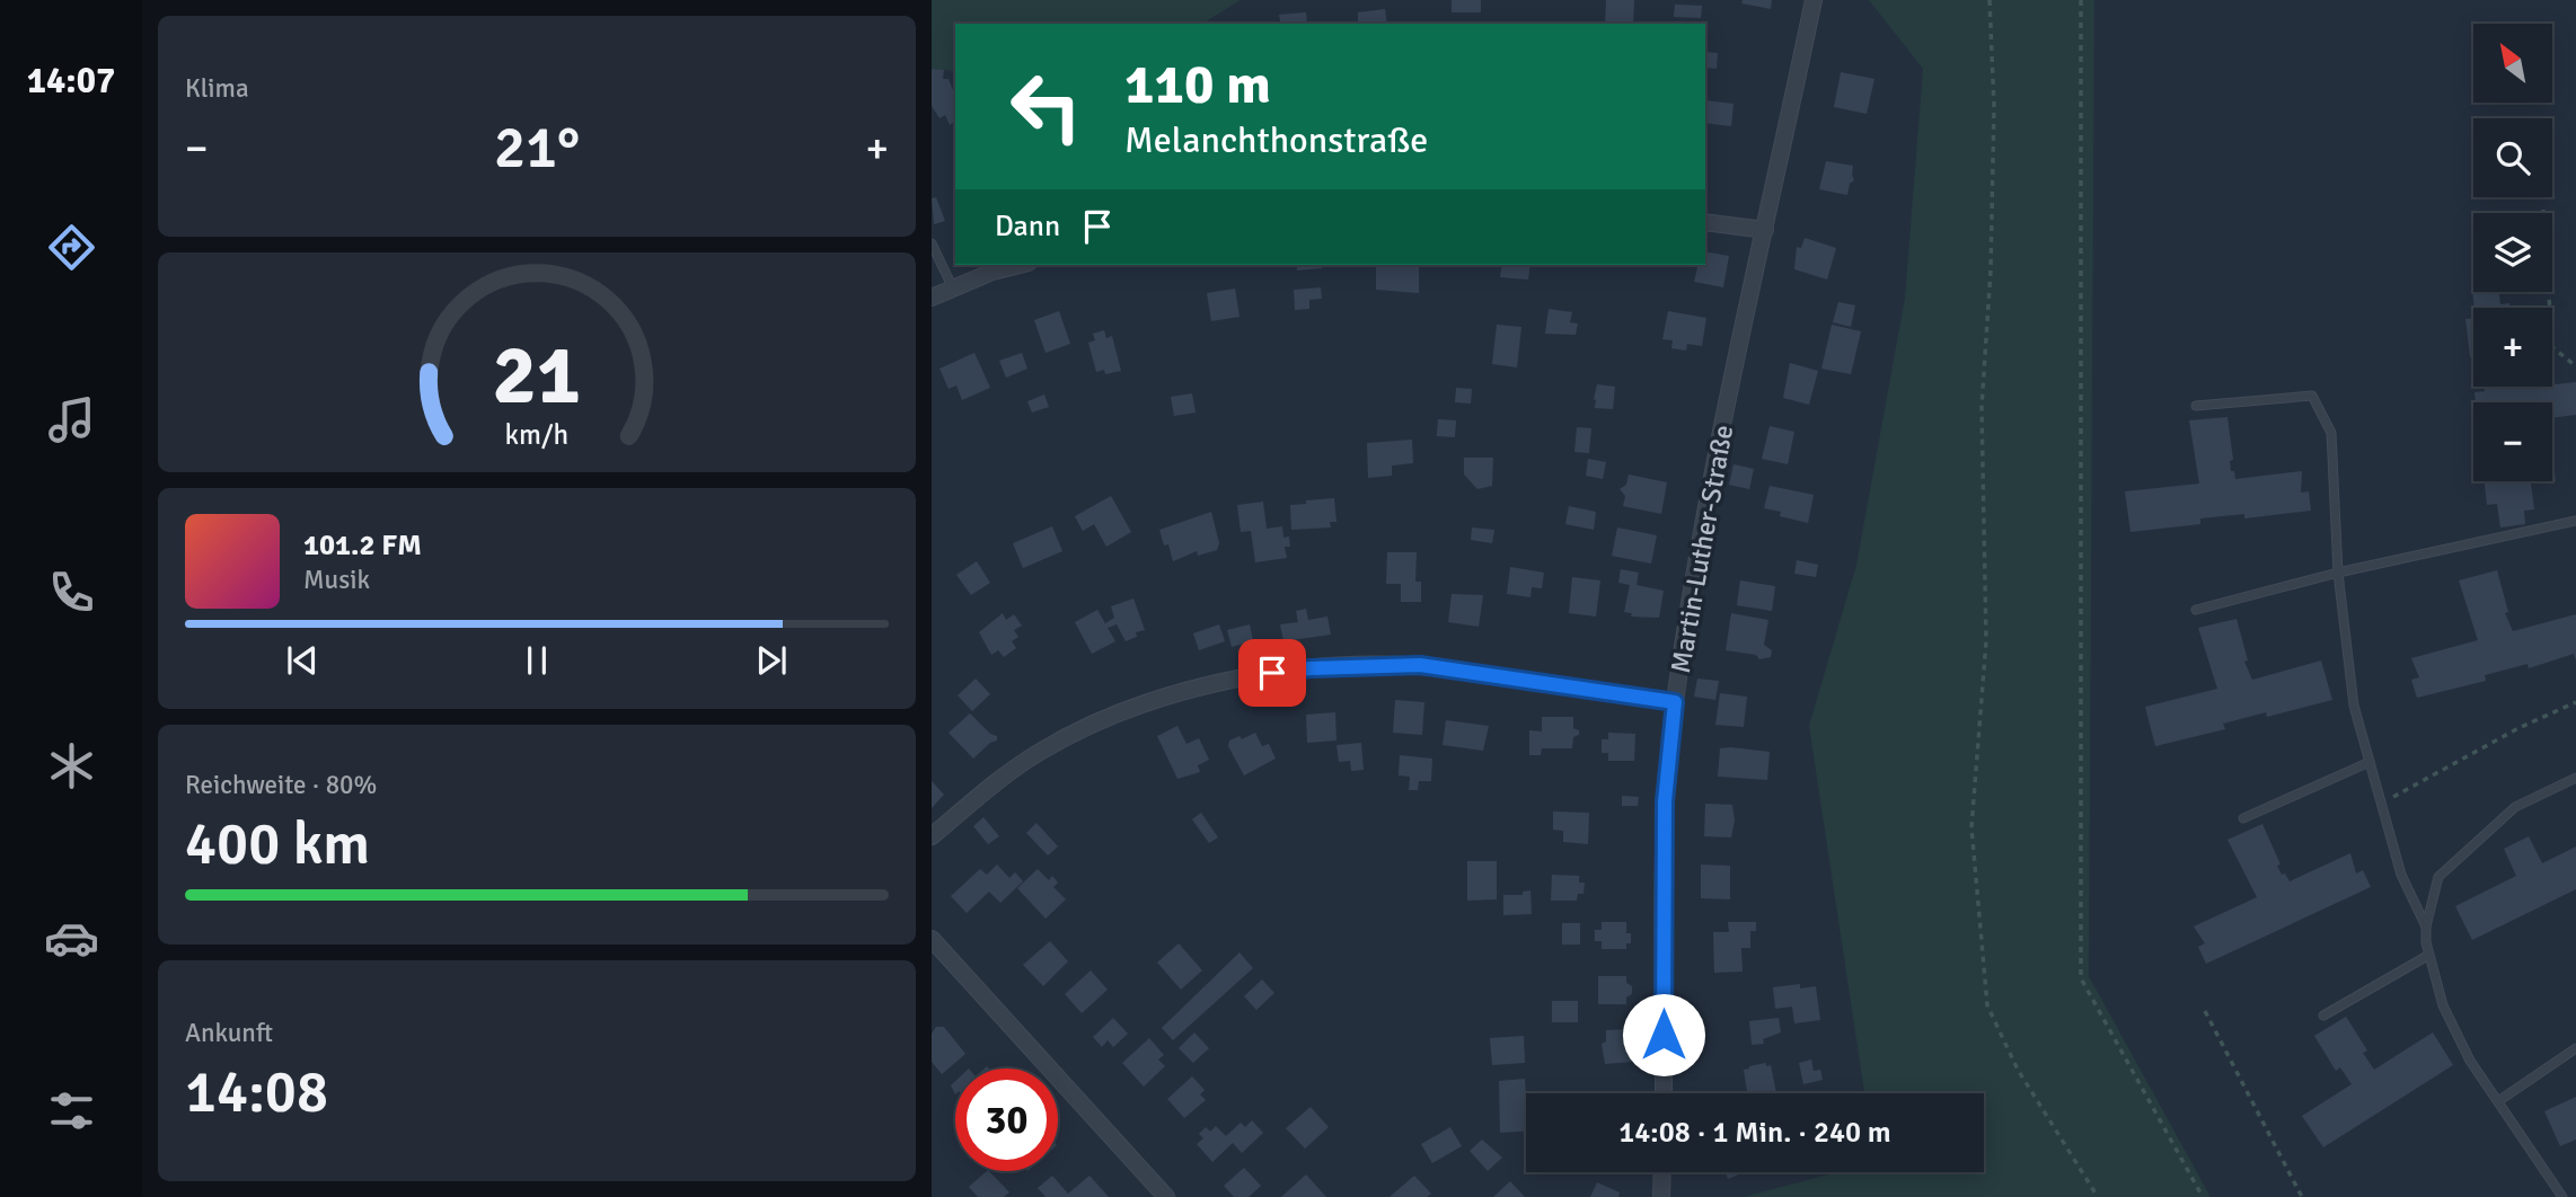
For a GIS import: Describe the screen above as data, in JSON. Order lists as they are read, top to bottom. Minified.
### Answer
{"streets":{"street":["Martin-Luther-Straße"]},"north":"top left","page":{"tabs":"14:07","tile":["Klima",["Reichweite · 80%","400 km"],["Ankunft","14:08"]],"map_buttons":["+","−"],"turn":["110 m","Melanchthonstraße"],"heat":["−","21°","+"],"then":"Dann","song":["101.2 FM","Musik"],"limit":"30","trip":"14:08 · 1 Min. · 240 m","gauge":["21","km/h"]}}
